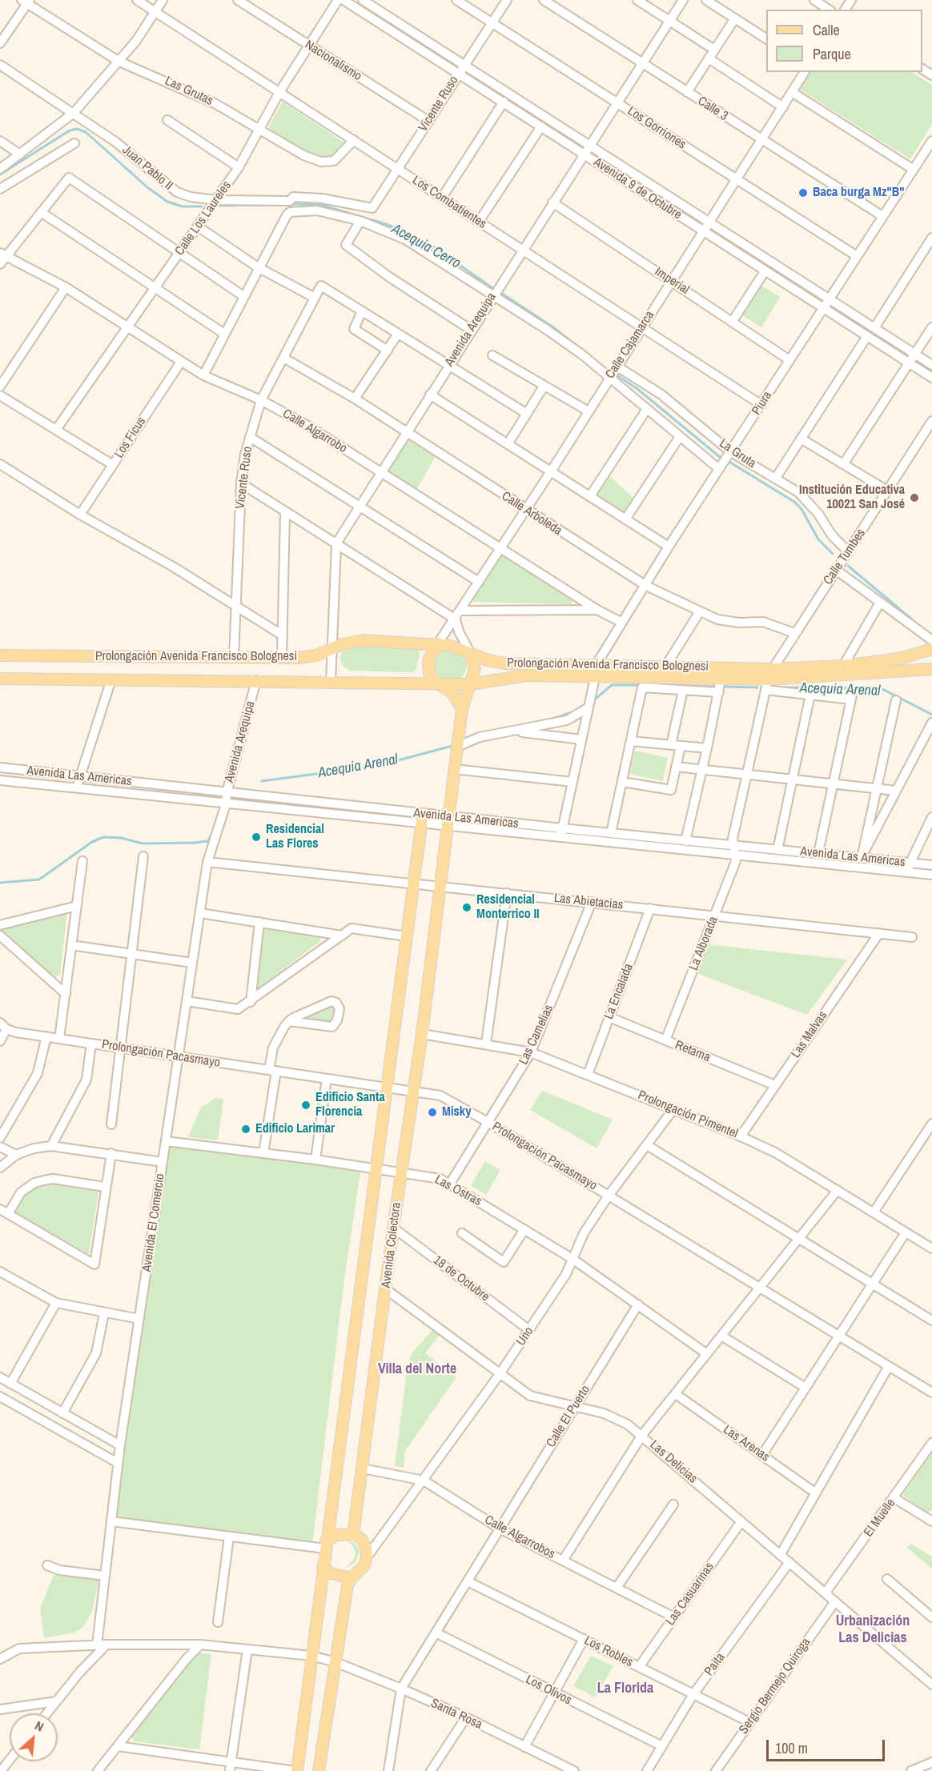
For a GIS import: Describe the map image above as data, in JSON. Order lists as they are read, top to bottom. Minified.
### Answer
{"streets":{"main road":["Calle Cajamarca","Prolongación Avenida Francisco Bolognesi","Avenida Colectora"],"street":["Nacionalismo","Las Grutas","Vicente Ruso","Calle 3","Los Gorriones","Juan Pablo II","Avenida 9 de Octubre","Los Combatientes","Calle Los Laureles","Imperial","Avenida Arequipa","Piura","Calle Algarrobo","Los Ficus","La Gruta","Calle Arboleda","Calle Tumbes","Avenida Las Americas","Las Abietacias","La Alborada","La Encalada","Las Camelias","Las Malvas","Retama","Prolongación Pacasmayo","Prolongación Pimentel","Las Ostras","Avenida El Comercio","18 de Octubre","Uno","Calle El Puerto","Las Arenas","Las Delicias","El Muelle","Calle Algarrobos","Las Casuarinas","Los Robles","Paita","Sergio Bermejo Quiroga","Los Olivos","Santa Rosa"]},"crossings":[["Nacionalismo","Vicente Ruso"],["Nacionalismo","Calle Los Laureles"],["Las Grutas","Los Combatientes"],["Las Grutas","Calle Los Laureles"],["Vicente Ruso","Los Gorriones"],["Vicente Ruso","Juan Pablo II"],["Vicente Ruso","Avenida 9 de Octubre"],["Vicente Ruso","Los Combatientes"],["Vicente Ruso","Calle Algarrobo"],["Vicente Ruso","Calle Arboleda"],["Vicente Ruso","Prolongación Avenida Francisco Bolognesi"],["Calle 3","Avenida Arequipa"],["Calle 3","Calle Cajamarca"],["Calle 3","Piura"],["Los Gorriones","Avenida Arequipa"],["Los Gorriones","Calle Cajamarca"],["Los Gorriones","Piura"],["Juan Pablo II","Calle Los Laureles"],["Avenida 9 de Octubre","Avenida Arequipa"],["Avenida 9 de Octubre","Calle Cajamarca"],["Avenida 9 de Octubre","Piura"],["Los Combatientes","Calle Los Laureles"],["Los Combatientes","Avenida Arequipa"],["Los Combatientes","Calle Cajamarca"],["Los Combatientes","Piura"],["Calle Los Laureles","Calle Algarrobo"],["Imperial","Avenida Arequipa"],["Imperial","Calle Cajamarca"],["Imperial","Piura"],["Avenida Arequipa","Calle Algarrobo"],["Avenida Arequipa","Calle Arboleda"],["Avenida Arequipa","Prolongación Avenida Francisco Bolognesi"],["Avenida Arequipa","Avenida Las Americas"],["Avenida Arequipa","Avenida El Comercio"],["Calle Cajamarca","Calle Algarrobo"],["Calle Cajamarca","La Gruta"],["Calle Cajamarca","Calle Arboleda"],["Calle Cajamarca","Prolongación Avenida Francisco Bolognesi"],["Calle Cajamarca","Avenida Colectora"],["Piura","Calle Algarrobo"],["Piura","La Gruta"],["Piura","Calle Arboleda"],["Piura","Prolongación Avenida Francisco Bolognesi"],["Calle Algarrobo","Los Ficus"],["La Gruta","Calle Tumbes"],["Calle Arboleda","Calle Tumbes"],["Calle Tumbes","Prolongación Avenida Francisco Bolognesi"],["Prolongación Avenida Francisco Bolognesi","La Alborada"],["Prolongación Avenida Francisco Bolognesi","Avenida Colectora"],["Avenida Las Americas","La Alborada"],["Avenida Las Americas","Avenida El Comercio"],["Avenida Las Americas","Avenida Colectora"],["Las Abietacias","La Alborada"],["Las Abietacias","La Encalada"],["Las Abietacias","Las Camelias"],["Las Abietacias","Las Malvas"],["Las Abietacias","Avenida El Comercio"],["Las Abietacias","Avenida Colectora"],["La Alborada","Retama"],["La Encalada","Retama"],["La Encalada","Prolongación Pimentel"],["Las Camelias","Prolongación Pacasmayo"],["Las Camelias","Prolongación Pimentel"],["Las Camelias","Las Ostras"],["Las Malvas","Retama"],["Las Malvas","Prolongación Pimentel"],["Prolongación Pacasmayo","Avenida El Comercio"],["Prolongación Pacasmayo","Avenida Colectora"],["Prolongación Pacasmayo","Uno"],["Prolongación Pimentel","Avenida Colectora"],["Prolongación Pimentel","Uno"],["Las Ostras","Avenida El Comercio"],["Las Ostras","Avenida Colectora"],["Las Ostras","Uno"],["Las Ostras","Calle El Puerto"],["Avenida El Comercio","Santa Rosa"],["Avenida Colectora","18 de Octubre"],["Avenida Colectora","Uno"],["Avenida Colectora","Las Delicias"],["Avenida Colectora","Calle Algarrobos"],["Avenida Colectora","Santa Rosa"],["18 de Octubre","Uno"],["Uno","Las Delicias"],["Uno","Calle Algarrobos"],["Calle El Puerto","Las Delicias"],["Calle El Puerto","Calle Algarrobos"],["Las Delicias","El Muelle"],["Las Delicias","Las Casuarinas"],["Las Delicias","Paita"],["Las Delicias","Sergio Bermejo Quiroga"],["Calle Algarrobos","Las Casuarinas"],["Las Casuarinas","Los Robles"],["Los Robles","Paita"],["Los Robles","Sergio Bermejo Quiroga"],["Paita","Los Olivos"]],"districts":["Villa del Norte","Urbanización Las Delicias","La Florida"],"water":["Acequia Cerro","Acequia Arenal"],"places":["Baca burga Mz\"B\"","Institución Educativa 10021 San José","Residencial Las Flores","Residencial Monterrico II","Edificio Santa Florencia","Misky","Edificio Larimar"],"legend":["Calle","Parque"],"scale_bar":"100 m","north":"top right"}
